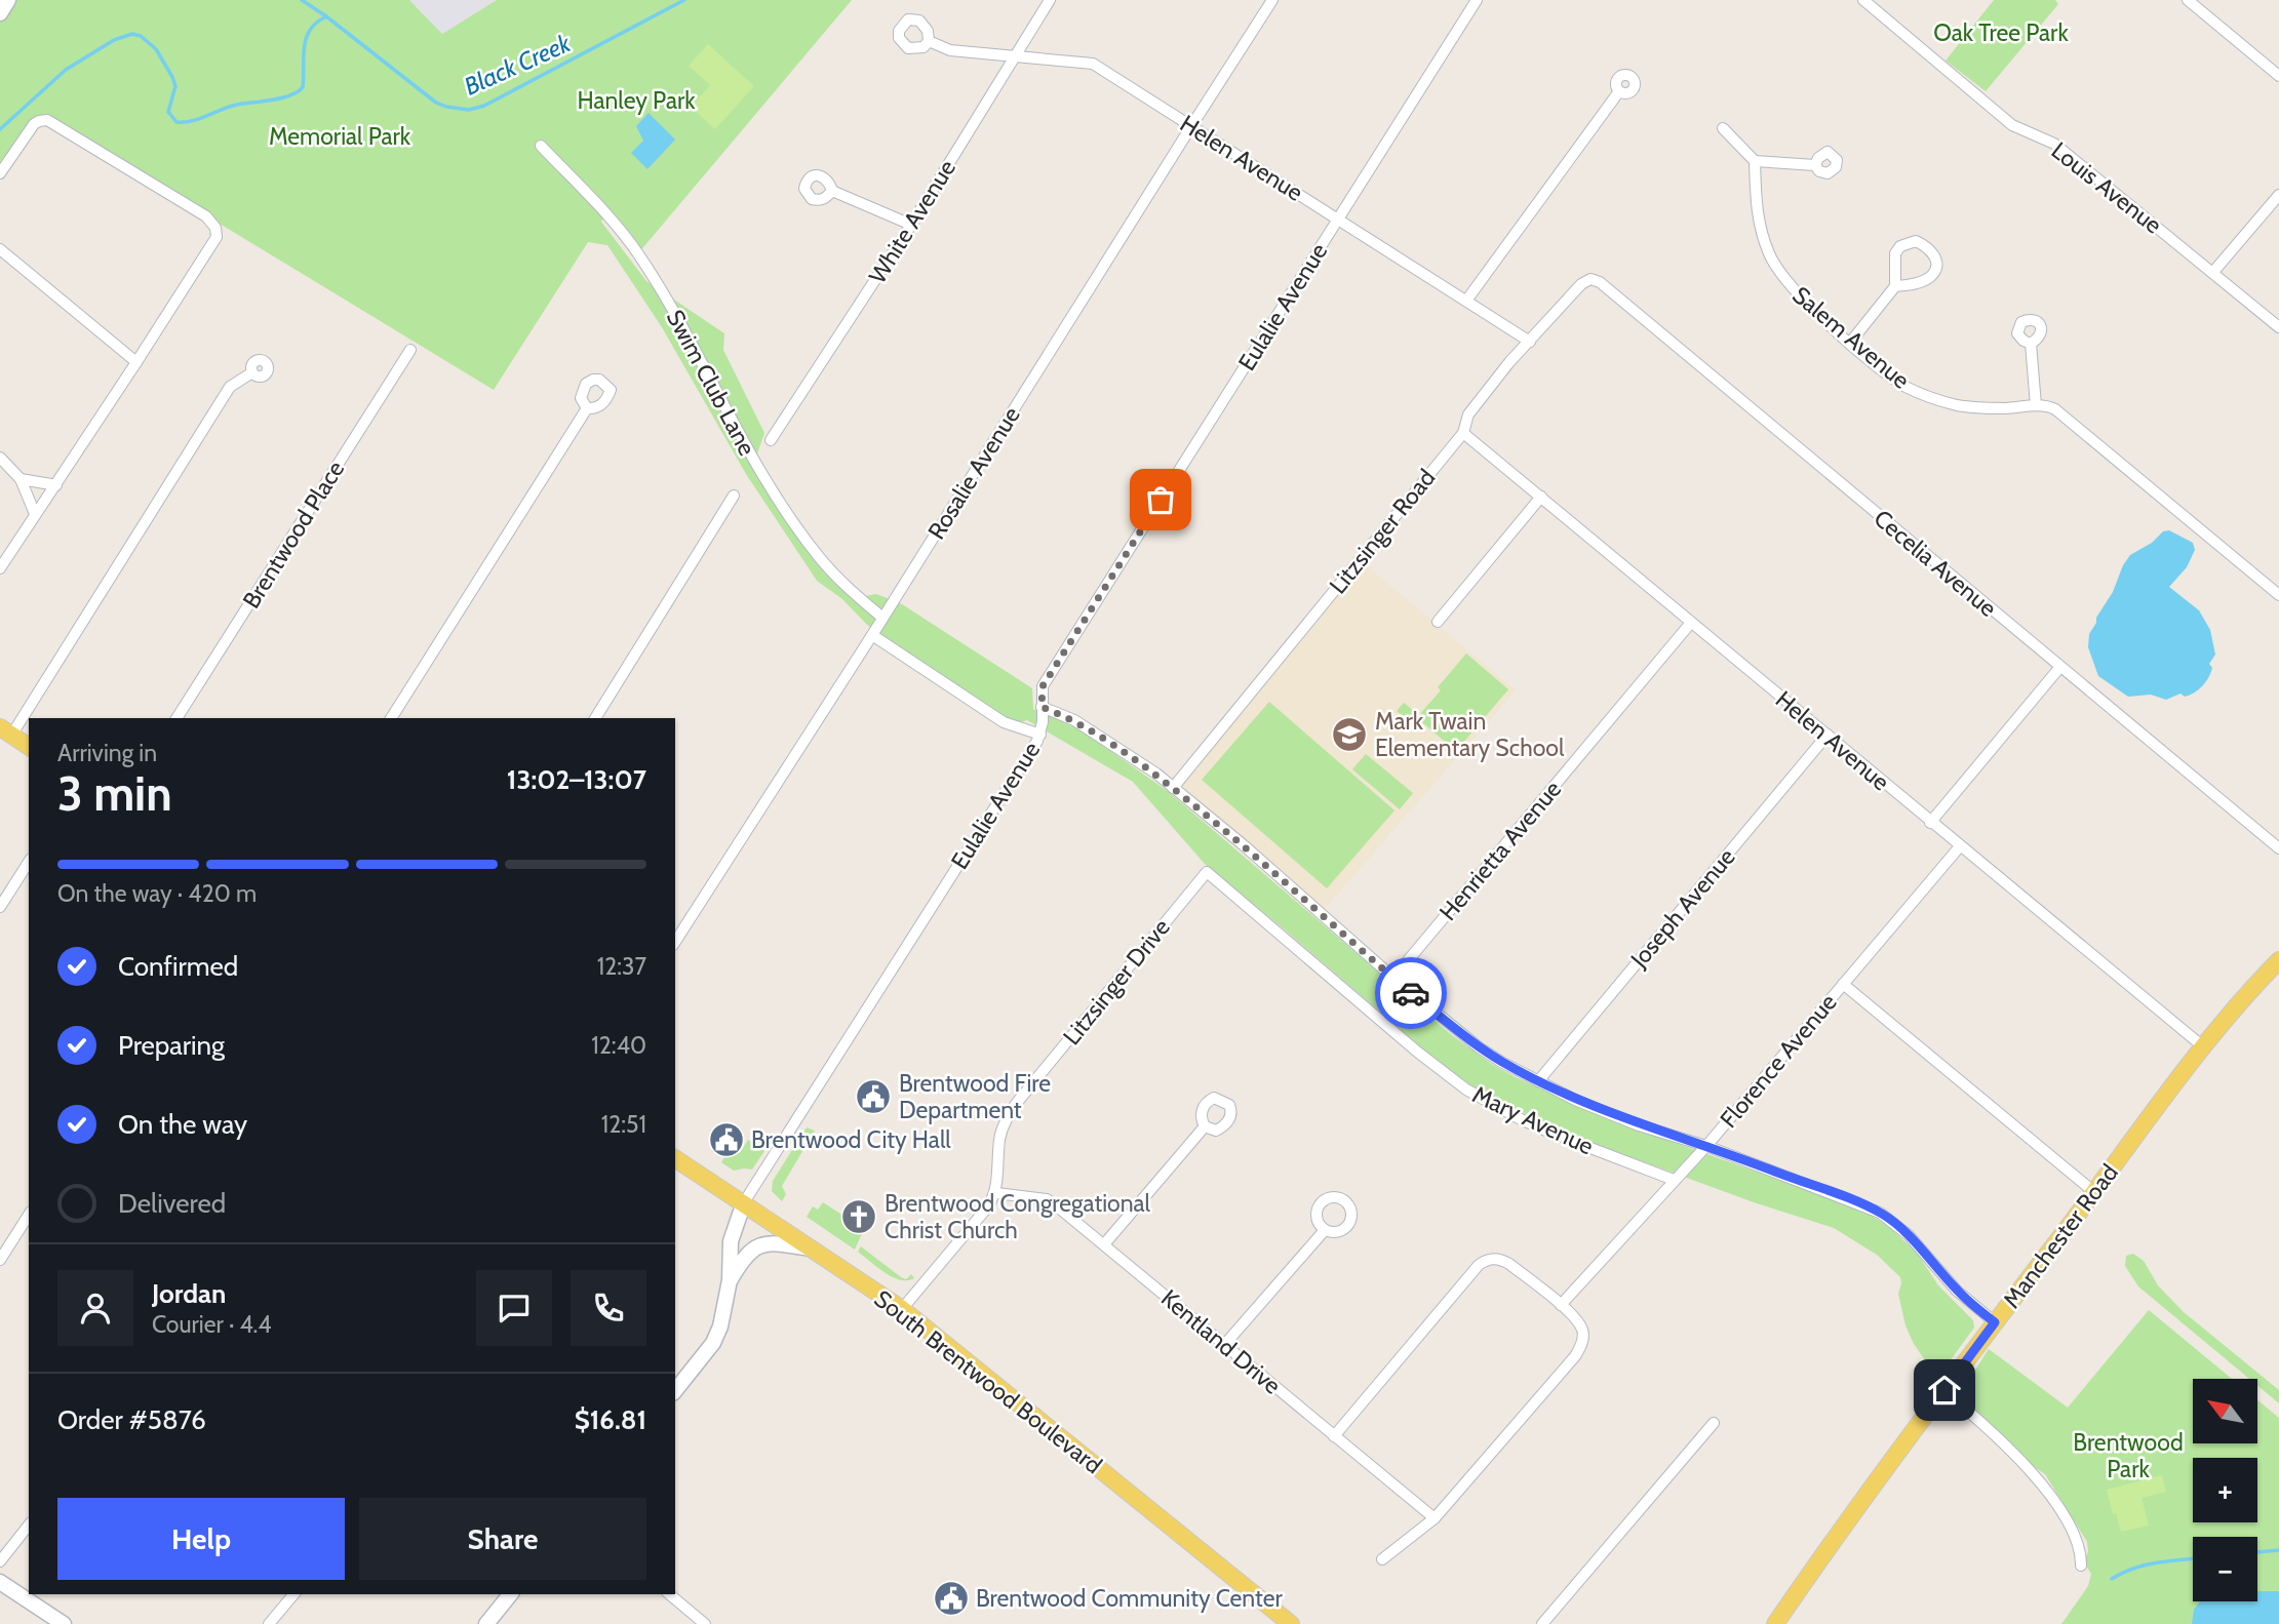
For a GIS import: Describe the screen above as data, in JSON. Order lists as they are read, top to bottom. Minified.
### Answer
{"streets":{"main road":["Manchester Road","South Brentwood Boulevard"],"street":["Helen Avenue","Louis Avenue","White Avenue","Eulalie Avenue","Salem Avenue","Swim Club Lane","Rosalie Avenue","Litzsinger Road","Brentwood Place","Cecelia Avenue","Henrietta Avenue","Joseph Avenue","Litzsinger Drive","Florence Avenue","Mary Avenue","Kentland Drive"]},"crossings":[["Helen Avenue","White Avenue"],["Helen Avenue","Eulalie Avenue"],["Helen Avenue","Rosalie Avenue"],["Helen Avenue","Litzsinger Road"],["Helen Avenue","Henrietta Avenue"],["Helen Avenue","Joseph Avenue"],["Helen Avenue","Florence Avenue"],["Helen Avenue","Manchester Road"],["Eulalie Avenue","South Brentwood Boulevard"],["Swim Club Lane","Rosalie Avenue"],["Litzsinger Road","Cecelia Avenue"],["Litzsinger Drive","Mary Avenue"],["Litzsinger Drive","Kentland Drive"],["Florence Avenue","Mary Avenue"]],"water":["Black Creek"],"parks":["Oak Tree Park","Hanley Park","Memorial Park","Brentwood Park"],"places":{"school or university":["Mark Twain Elementary School"],"public building":["Brentwood Fire Department","Brentwood City Hall","Brentwood Community Center"],"church":["Brentwood Congregational Christ Church"]},"north":"top left","page":{"heading":["3 min","Arriving in","13:02–13:07"],"panel":["Jordan","Courier · 4.4","Order #5876","$16.81"],"bar":"On the way · 420 m","list":[["Confirmed","12:37"],["Preparing","12:40"],["On the way","12:51"],"Delivered"],"map_buttons":["+","−"],"buttons":["Help","Share"]}}
